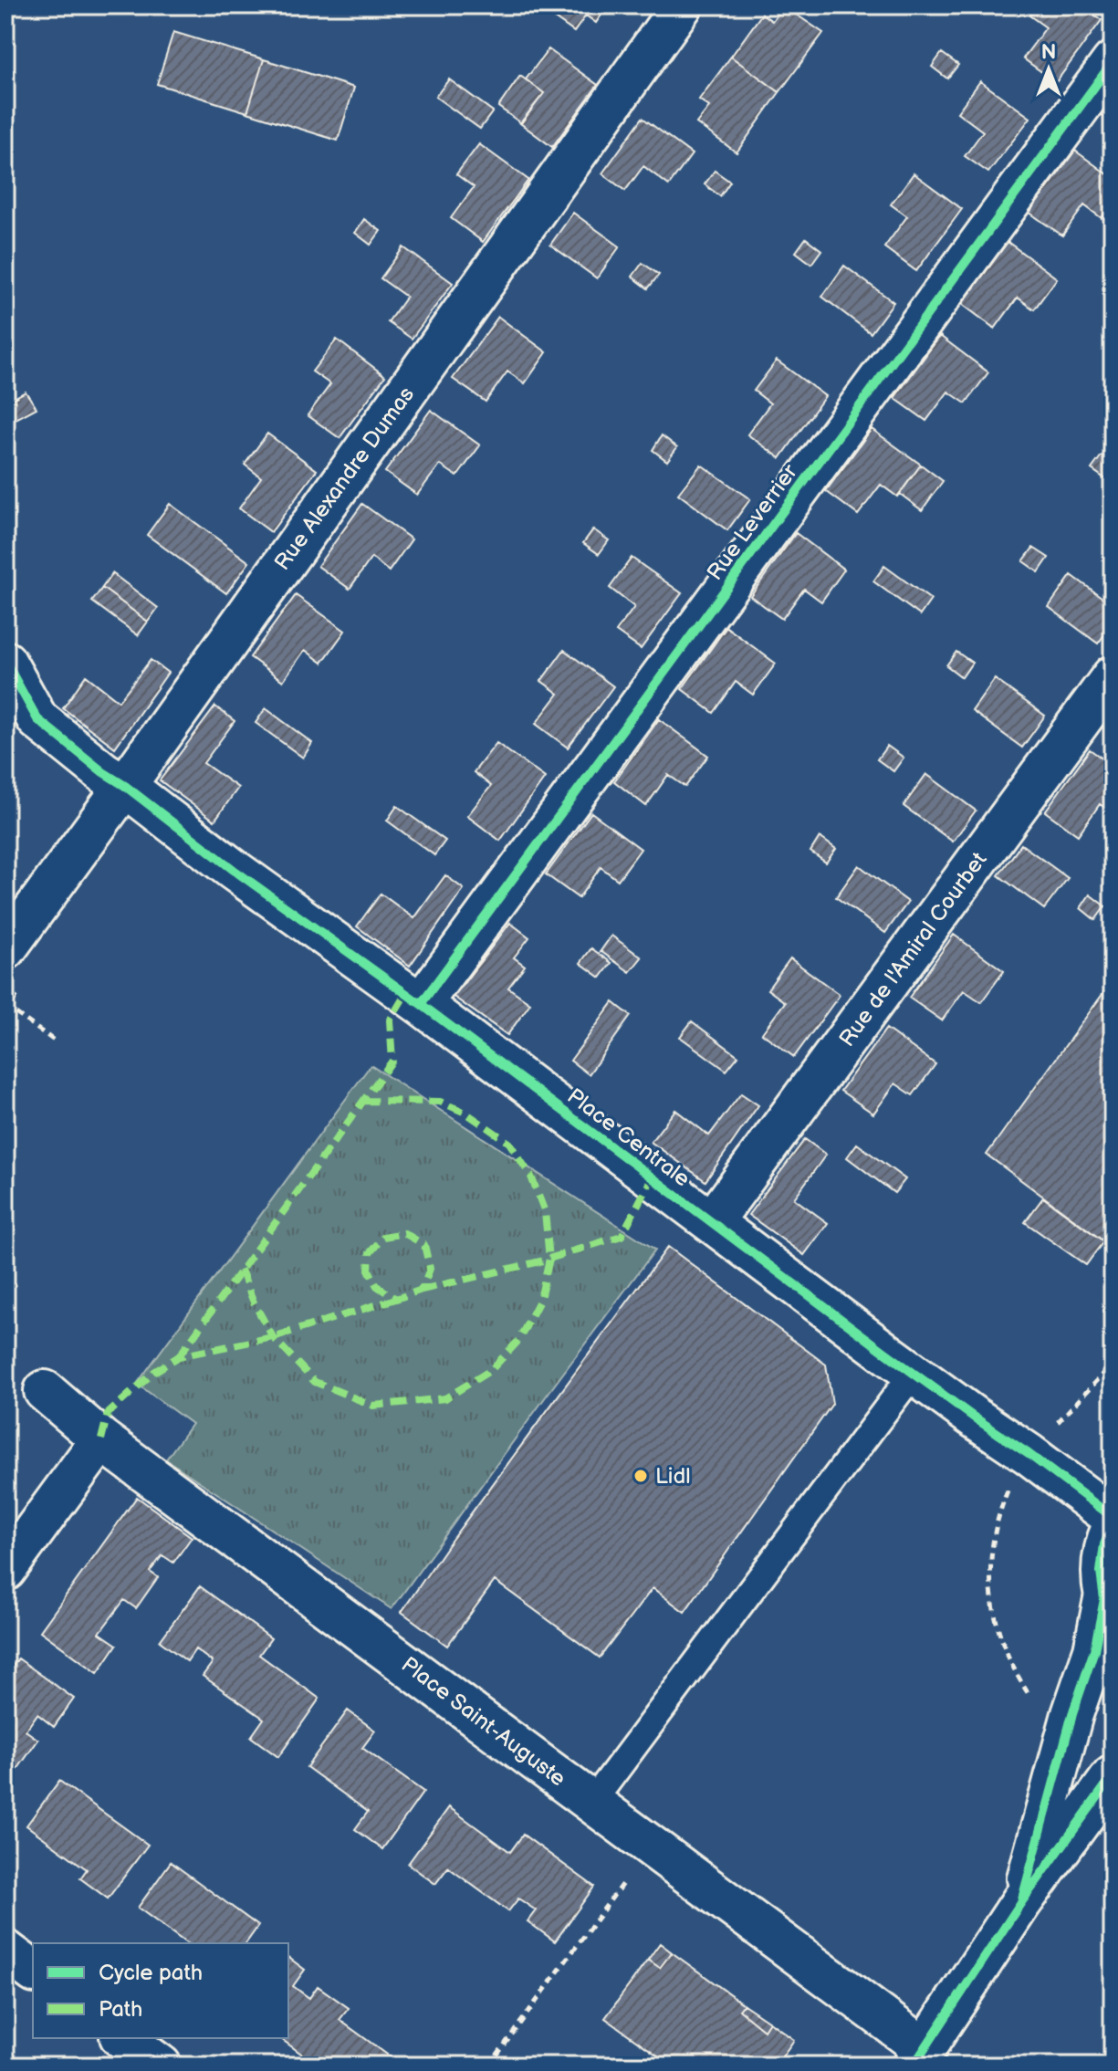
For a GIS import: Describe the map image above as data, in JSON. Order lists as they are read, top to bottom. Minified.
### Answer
{"streets":{"street":["Rue Alexandre Dumas","Rue Leverrier","Rue de l'Amiral Courbet","Place Centrale","Place Saint-Auguste"]},"crossings":[["Rue Alexandre Dumas","Place Centrale"],["Rue Leverrier","Place Centrale"],["Rue de l'Amiral Courbet","Place Centrale"]],"places":["Lidl"],"legend":["Cycle path","Path"],"north":"top"}
